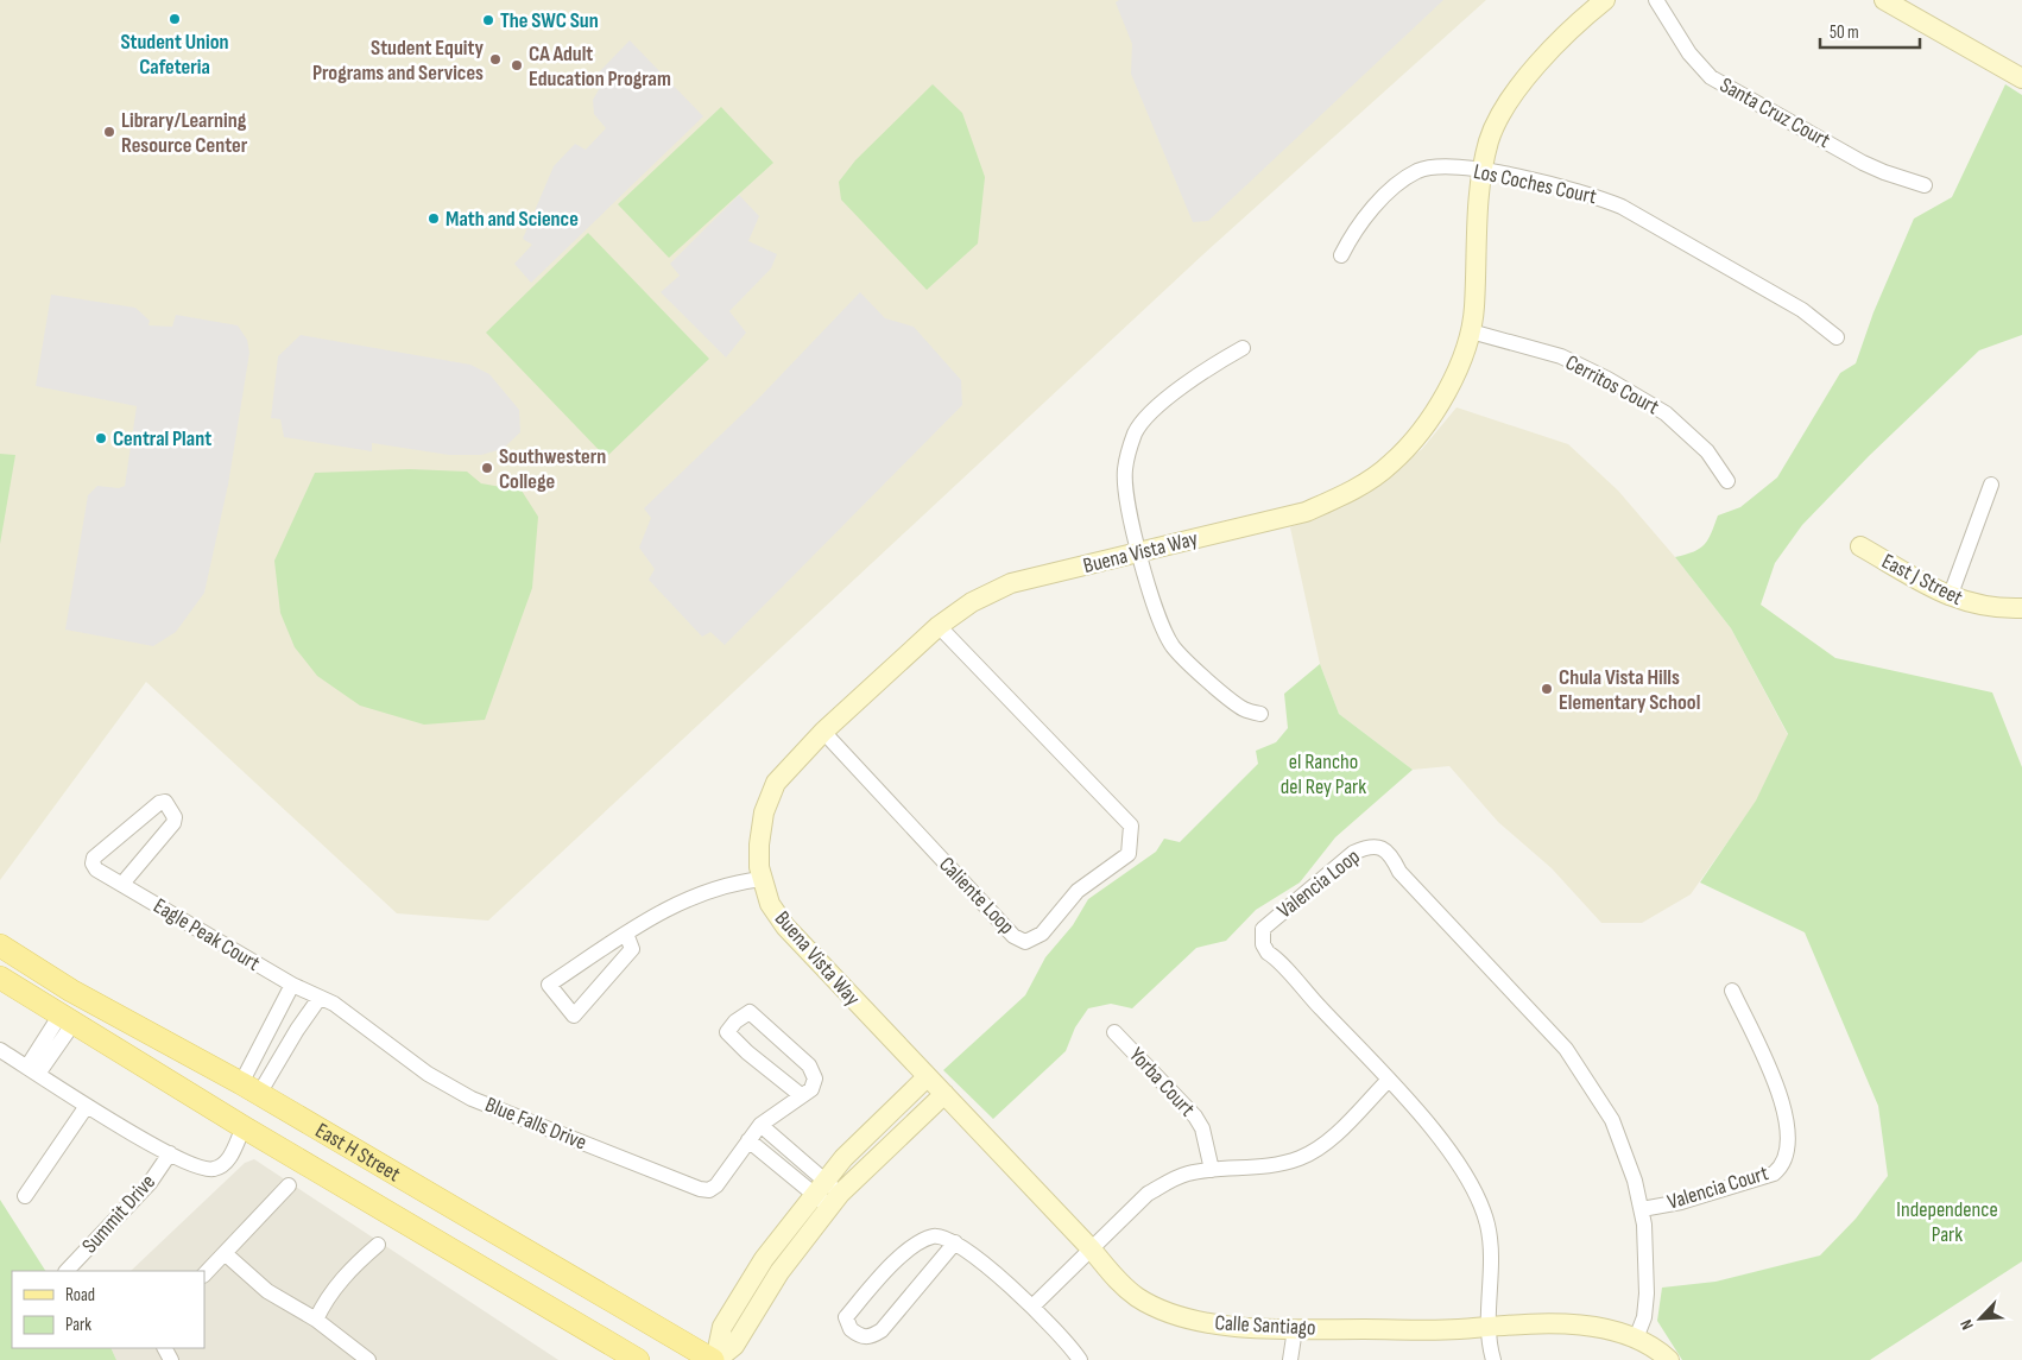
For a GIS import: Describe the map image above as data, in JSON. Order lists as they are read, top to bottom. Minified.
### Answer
{"streets":{"main road":["East H Street"],"street":["Santa Cruz Court","Los Coches Court","Cerritos Court","Buena Vista Way","East J Street","Valencia Loop","Caliente Loop","Eagle Peak Court","Yorba Court","Blue Falls Drive","Valencia Court","Summit Drive","Calle Santiago"]},"crossings":[["Los Coches Court","Buena Vista Way"],["Cerritos Court","Buena Vista Way"],["Buena Vista Way","Caliente Loop"],["Buena Vista Way","Calle Santiago"],["Valencia Loop","Valencia Court"],["Valencia Loop","Calle Santiago"],["Eagle Peak Court","Blue Falls Drive"],["East H Street","Summit Drive"]],"parks":["el Rancho del Rey Park","Independence Park"],"places":["Student Union Cafeteria","The SWC Sun","Student Equity Programs and Services","CA Adult Education Program","Library/Learning Resource Center","Math and Science","Central Plant","Southwestern College","Chula Vista Hills Elementary School"],"legend":["Road","Park"],"scale_bar":"50 m","north":"bottom left"}
